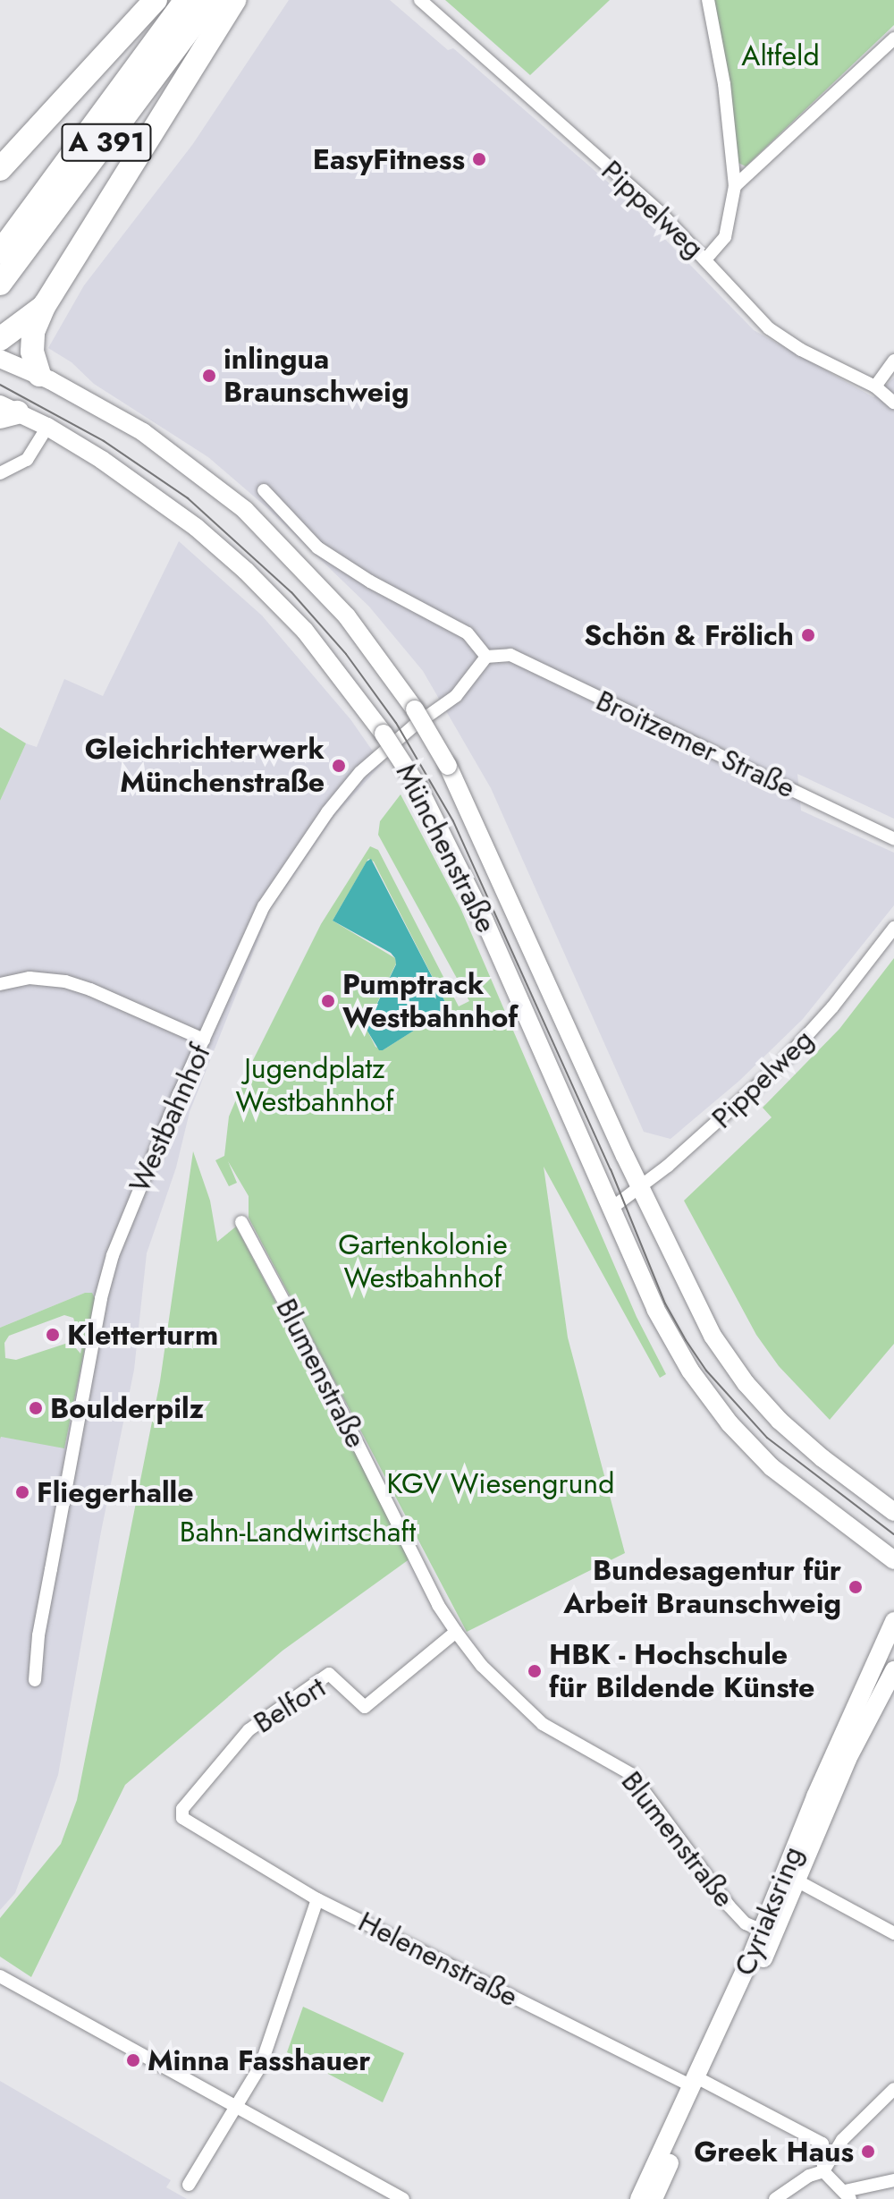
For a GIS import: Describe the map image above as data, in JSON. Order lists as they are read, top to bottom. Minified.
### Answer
{"streets":{"highway":["A 391"],"main road":["Münchenstraße","Cyriaksring"],"street":["Pippelweg","Broitzemer Straße","Westbahnhof","Blumenstraße","Belfort","Helenenstraße"]},"crossings":[["Pippelweg","Münchenstraße"],["Broitzemer Straße","Westbahnhof"],["Blumenstraße","Belfort"],["Blumenstraße","Cyriaksring"],["Belfort","Helenenstraße"],["Cyriaksring","Helenenstraße"]],"parks":["Altfeld","Jugendplatz Westbahnhof","Gartenkolonie Westbahnhof","KGV Wiesengrund","Bahn-Landwirtschaft"],"places":["EasyFitness","inlingua Braunschweig","Schön & Frölich","Gleichrichterwerk Münchenstraße","Pumptrack Westbahnhof","Kletterturm","Boulderpilz","Fliegerhalle","Bundesagentur für Arbeit Braunschweig","HBK - Hochschule für Bildende Künste","Minna Fasshauer","Greek Haus"]}
